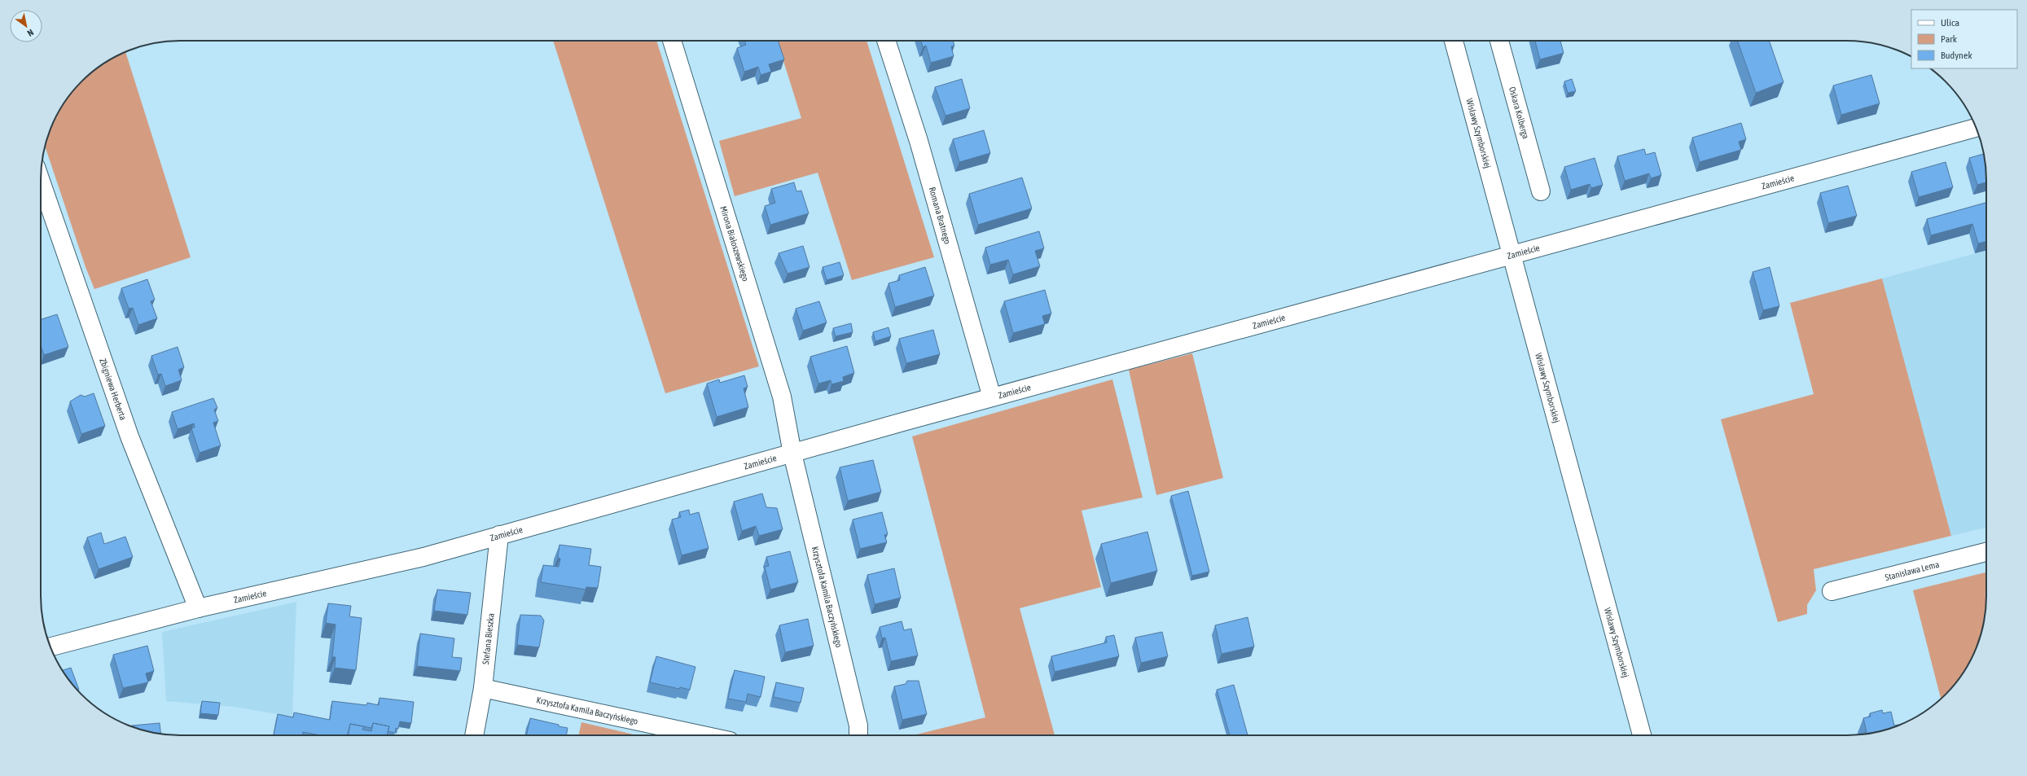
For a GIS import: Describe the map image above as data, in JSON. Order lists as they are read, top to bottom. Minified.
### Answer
{"streets":{"street":["Oskara Kolberga","Wisławy Szymborskiej","Zamieście","Romana Bratnego","Mirona Białoszewskiego","Zbigniewa Herberta","Stanisława Lema","Krzysztofa Kamila Baczyńskiego","Stefana Bieszka"]},"crossings":[["Wisławy Szymborskiej","Zamieście"],["Zamieście","Romana Bratnego"],["Zamieście","Mirona Białoszewskiego"],["Zamieście","Zbigniewa Herberta"],["Zamieście","Krzysztofa Kamila Baczyńskiego"],["Zamieście","Stefana Bieszka"],["Mirona Białoszewskiego","Krzysztofa Kamila Baczyńskiego"],["Krzysztofa Kamila Baczyńskiego","Stefana Bieszka"]],"legend":["Ulica","Park","Budynek"],"north":"bottom right"}
